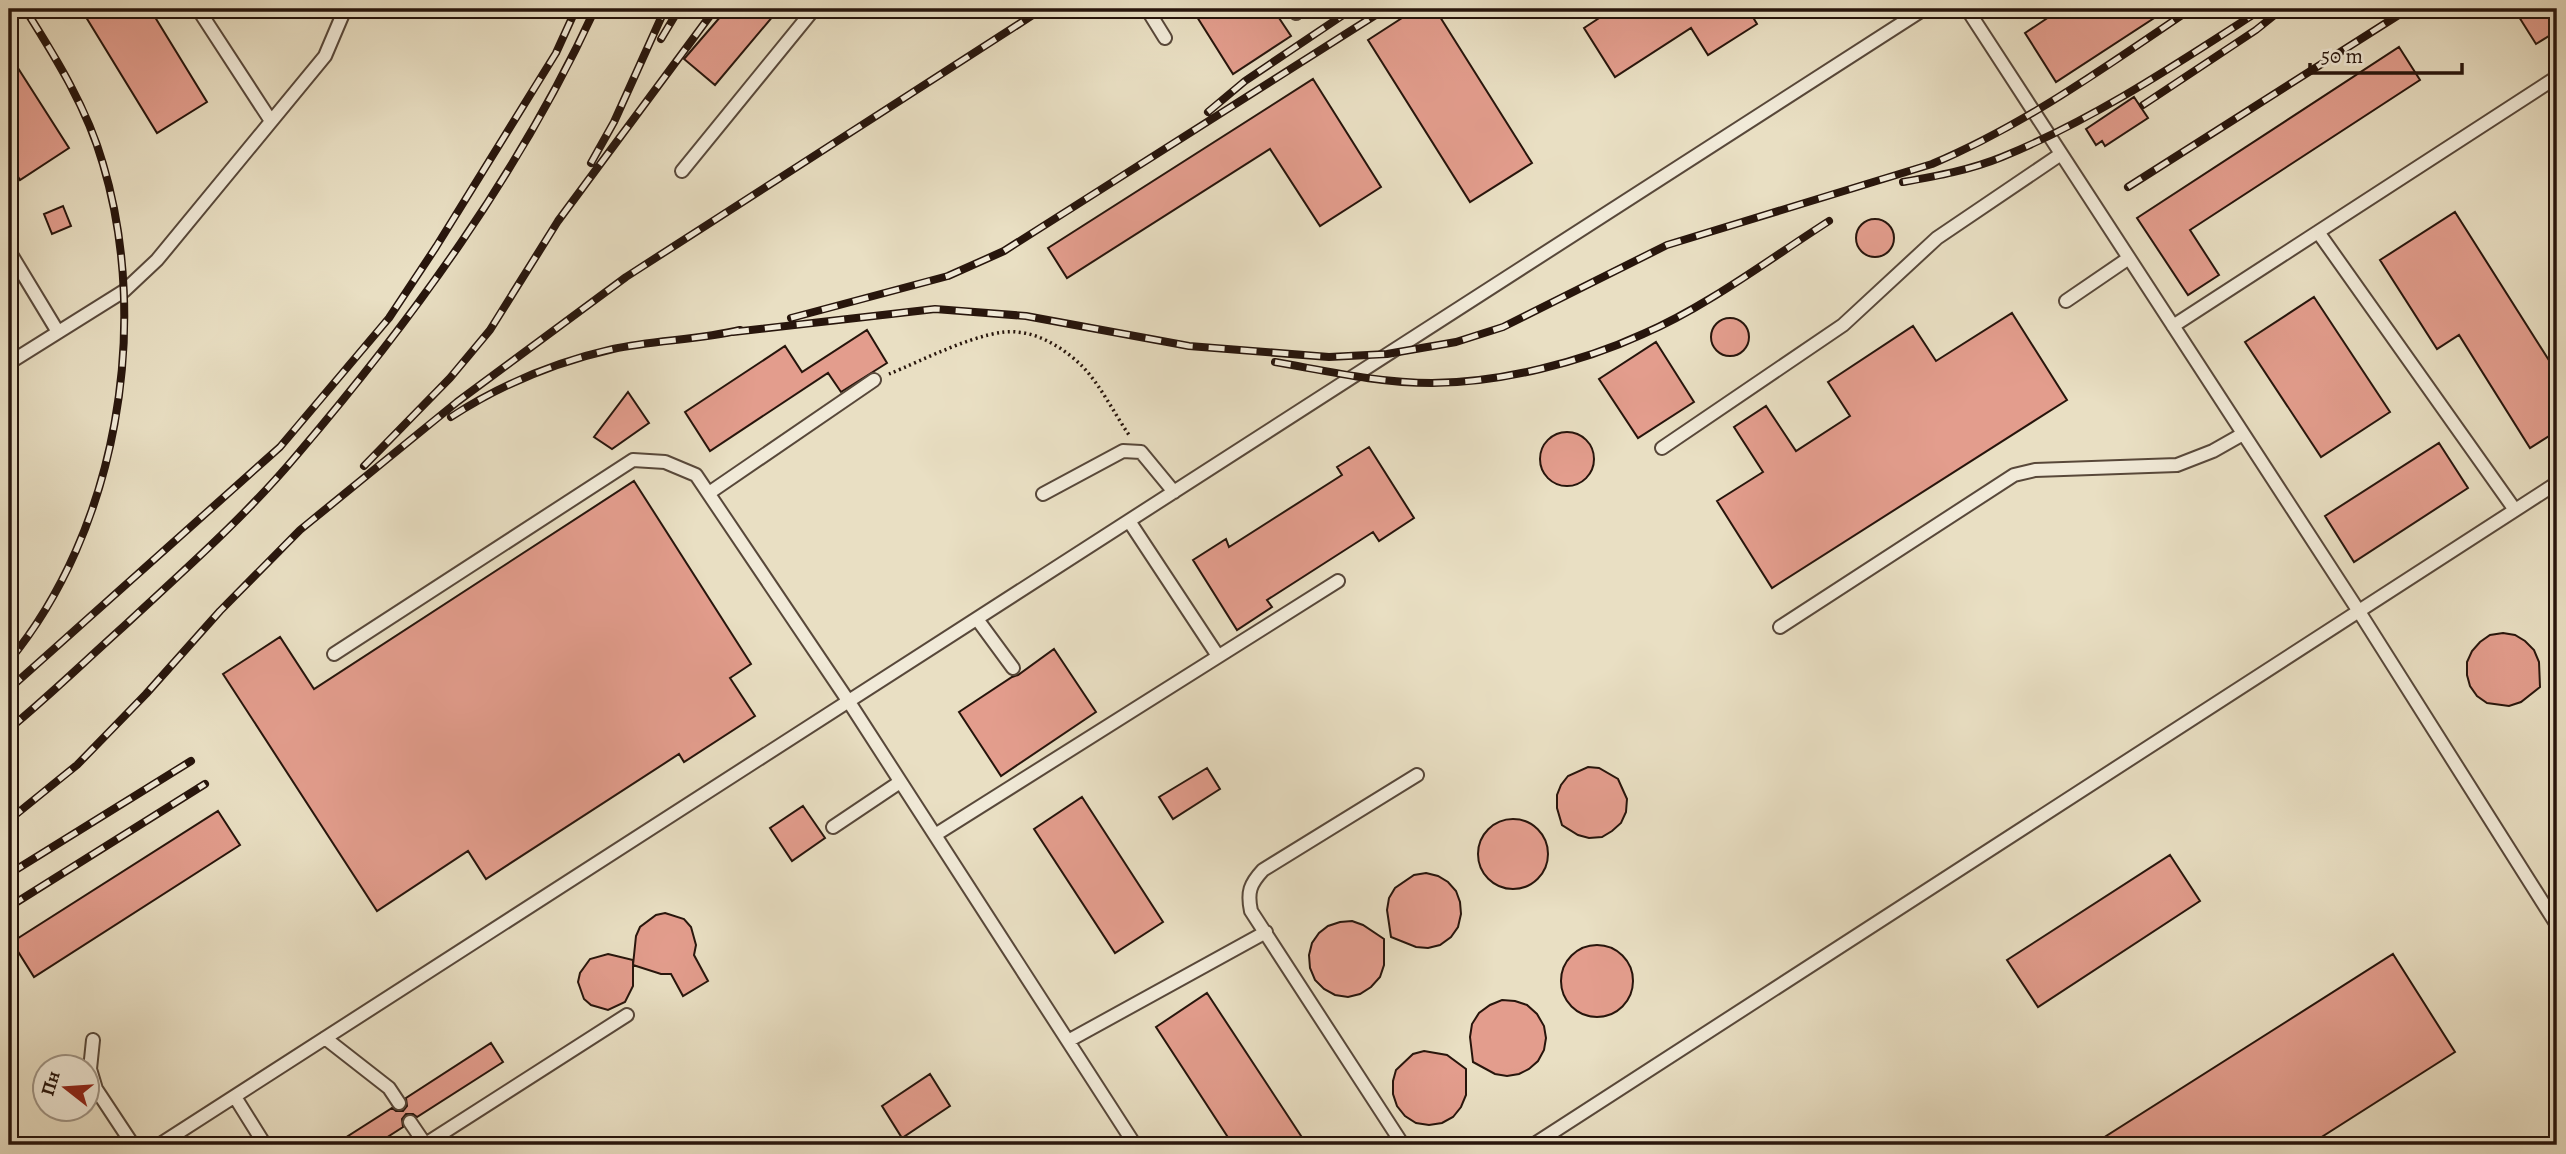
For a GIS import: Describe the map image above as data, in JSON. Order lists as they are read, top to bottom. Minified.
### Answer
{"scale_bar":"50 m","north":"left"}
